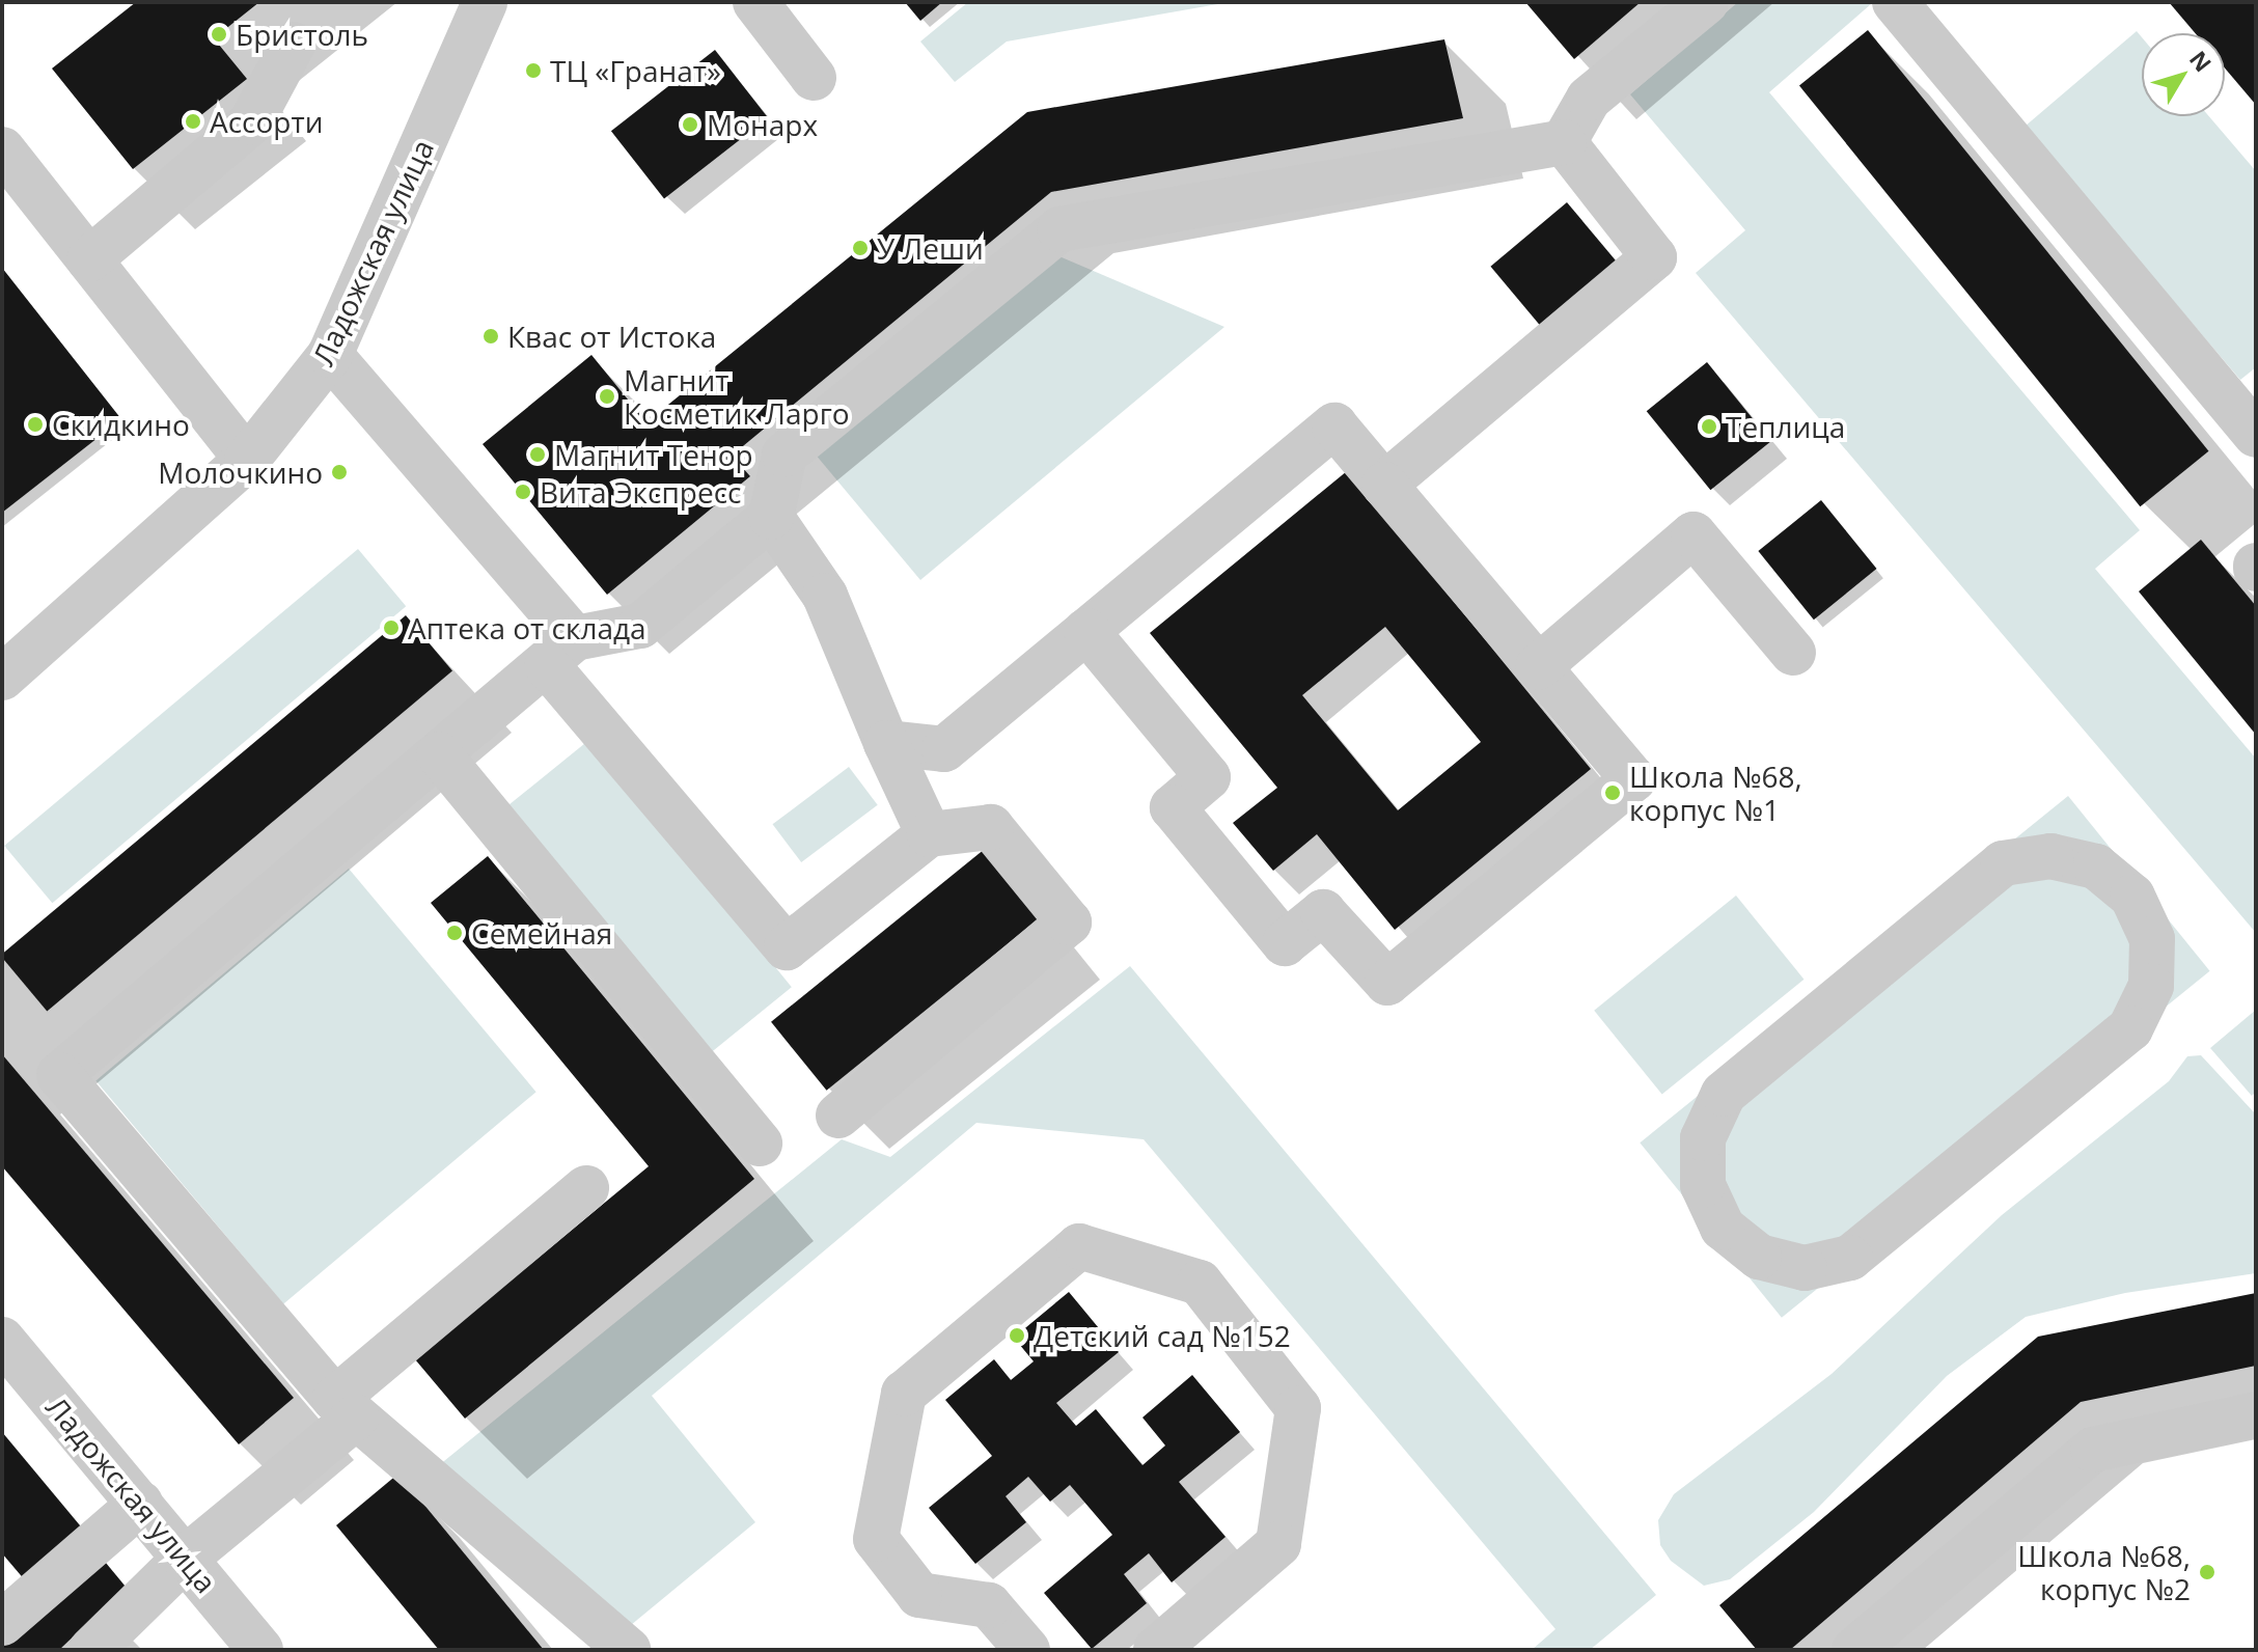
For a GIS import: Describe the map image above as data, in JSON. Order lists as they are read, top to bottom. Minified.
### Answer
{"streets":{"street":["Ладожская улица"]},"places":["Бристоль","ТЦ «Гранат»","Ассорти","Монарх","У Леши","Квас от Истока","Магнит Косметик Ларго","Скидкино","Теплица","Магнит Тенор","Молочкино","Вита Экспресс","Аптека от склада","Школа №68, корпус №1","Семейная","Детский сад №152","Школа №68, корпус №2"],"north":"top right"}
